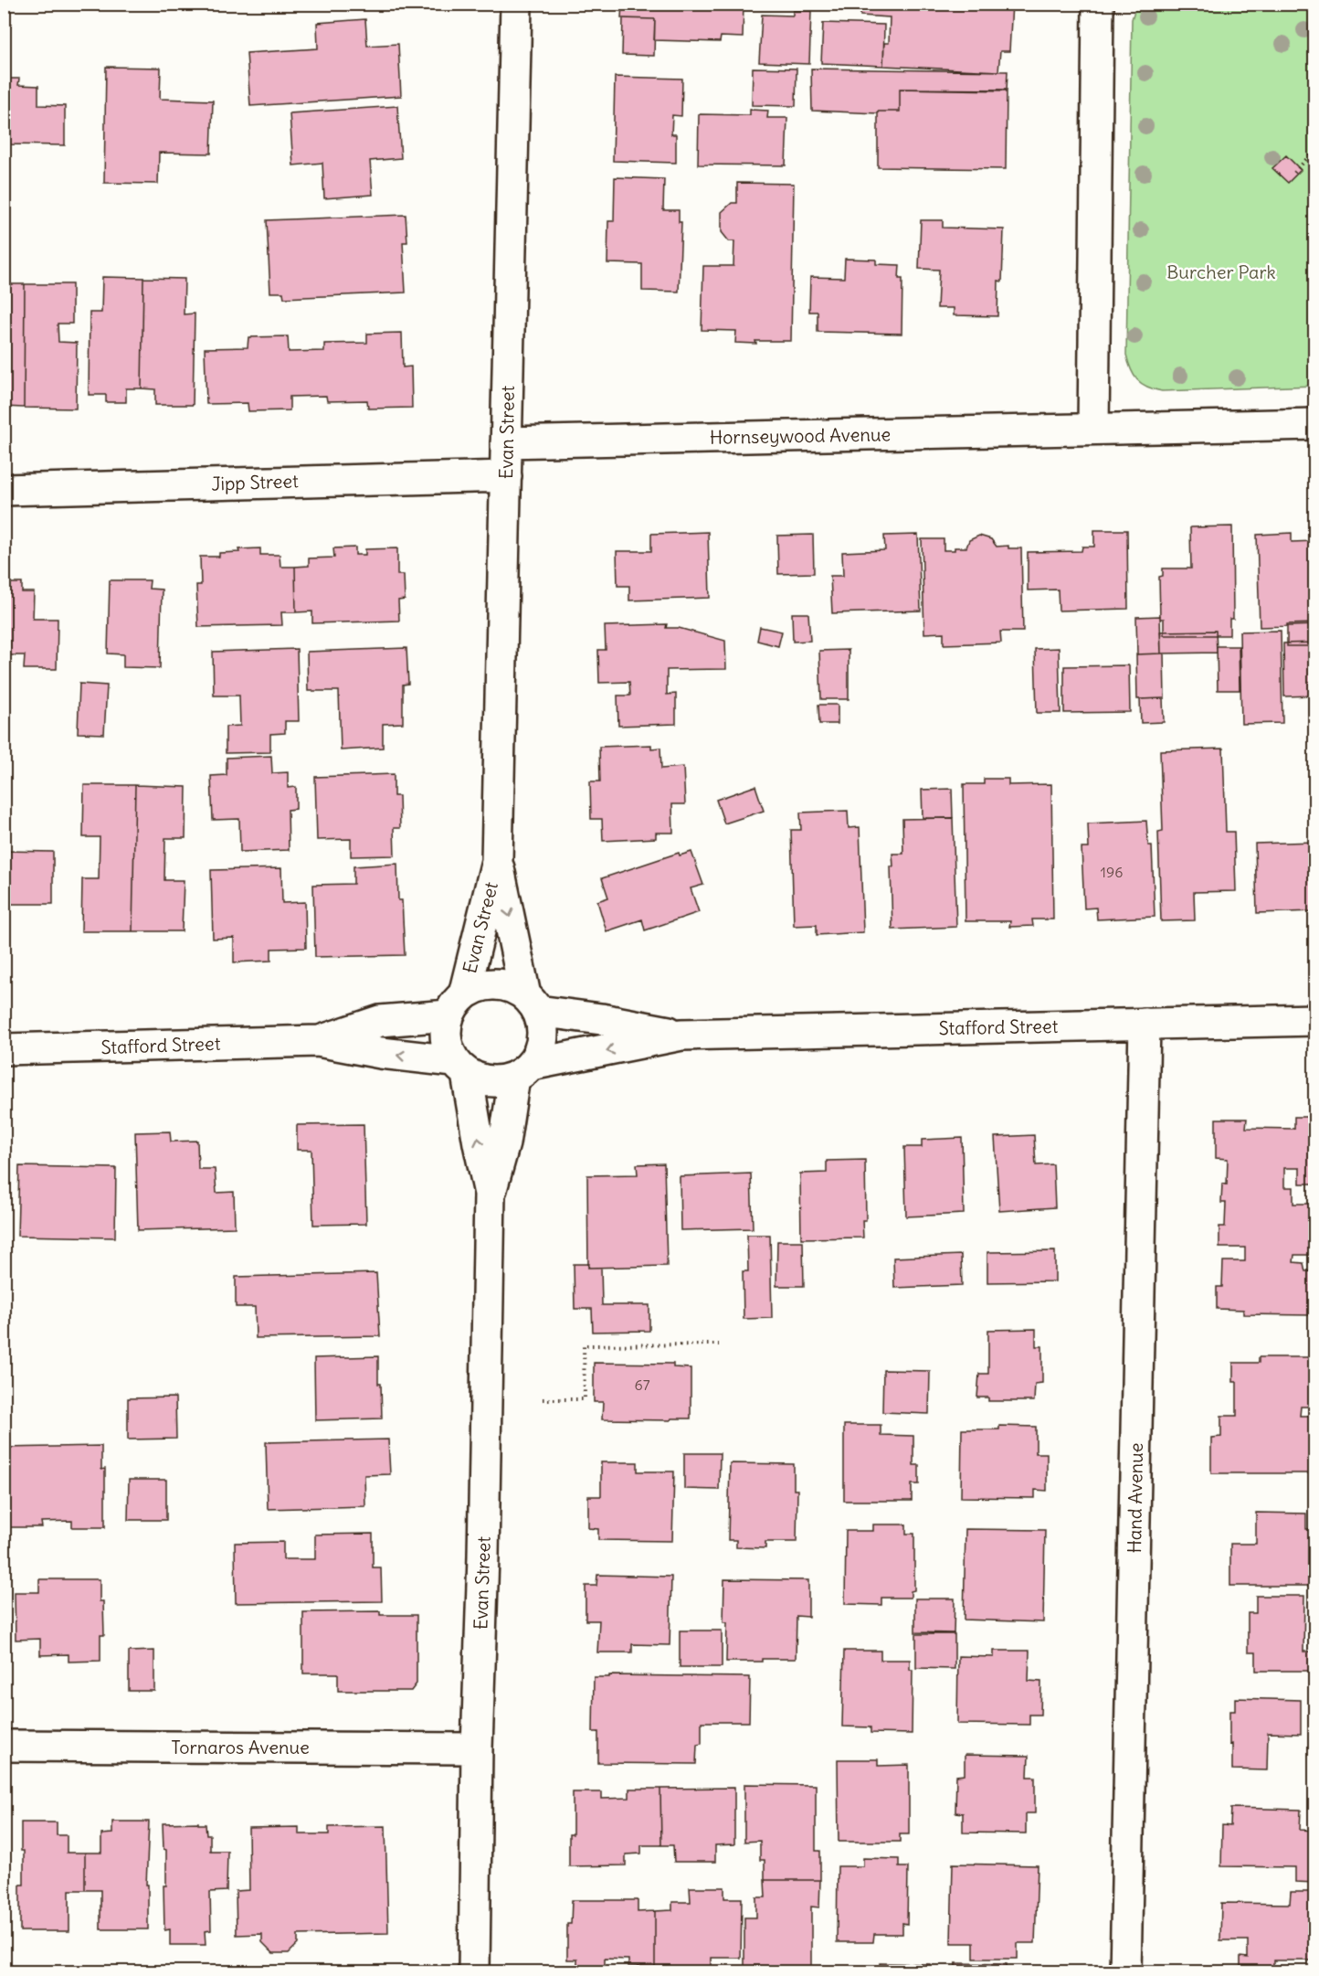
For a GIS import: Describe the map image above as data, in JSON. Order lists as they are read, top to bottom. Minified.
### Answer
{"streets":{"street":["Evan Street","Hornseywood Avenue","Jipp Street","Stafford Street","Hand Avenue","Tornaros Avenue"]},"crossings":[["Evan Street","Hornseywood Avenue"],["Evan Street","Jipp Street"],["Evan Street","Stafford Street"],["Evan Street","Tornaros Avenue"],["Stafford Street","Hand Avenue"]],"parks":["Burcher Park"],"house_numbers":["196","67"]}
